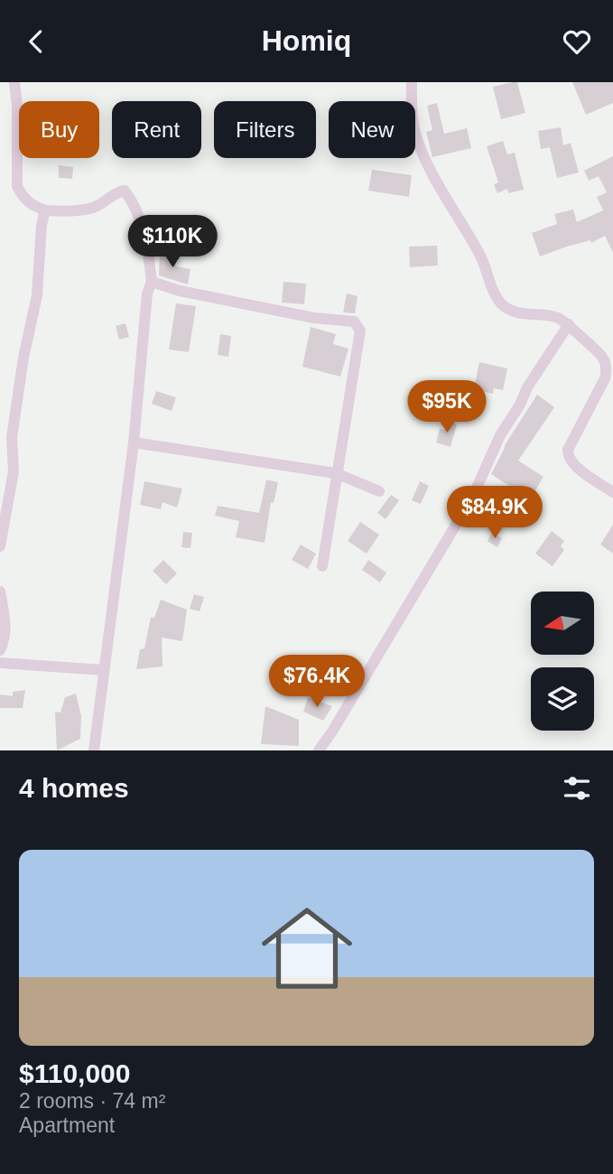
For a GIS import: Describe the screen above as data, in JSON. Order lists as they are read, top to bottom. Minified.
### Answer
{"north":"left","page":{"header":"Homiq","chip":["Buy","Rent","Filters","New"],"price":["$110K","$95K","$84.9K","$76.4K"],"heading":"4 homes","list":[{"name":"$110,000","note":"2 rooms · 74 m² · Apartment"}]}}
